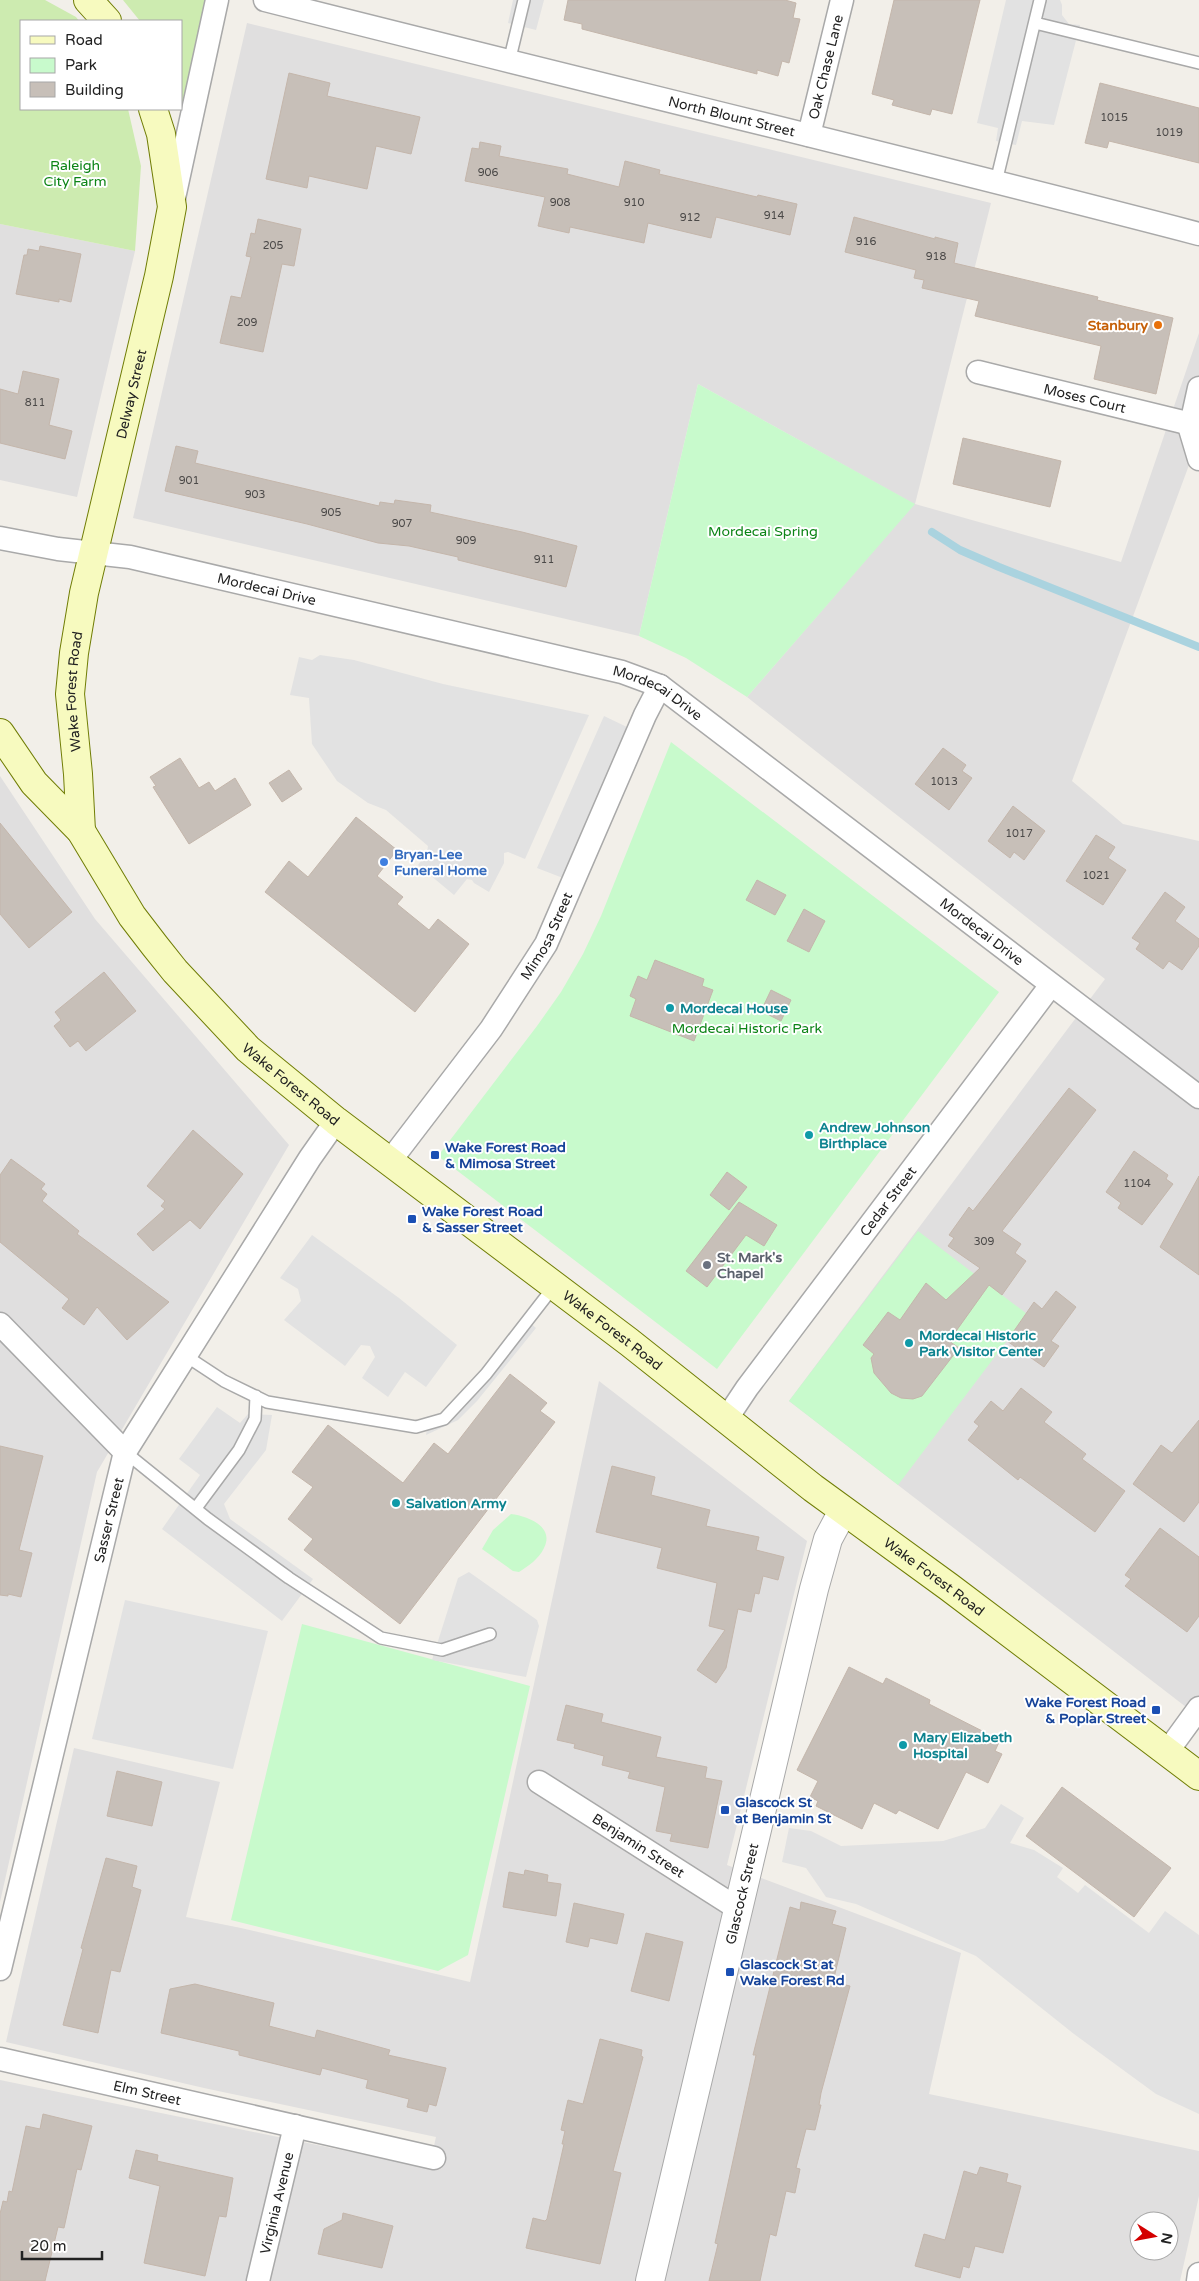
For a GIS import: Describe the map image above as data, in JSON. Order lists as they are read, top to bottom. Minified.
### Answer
{"streets":{"main road":["Delway Street","Wake Forest Road"],"street":["Oak Chase Lane","North Blount Street","Moses Court","Mordecai Drive","Mimosa Street","Cedar Street","Sasser Street","Benjamin Street","Glascock Street","Elm Street","Virginia Avenue"]},"crossings":[["Oak Chase Lane","North Blount Street"],["Delway Street","Mordecai Drive"],["Delway Street","Wake Forest Road"],["Mordecai Drive","Wake Forest Road"],["Mordecai Drive","Mimosa Street"],["Mordecai Drive","Cedar Street"],["Wake Forest Road","Mimosa Street"],["Wake Forest Road","Cedar Street"],["Wake Forest Road","Sasser Street"],["Wake Forest Road","Glascock Street"],["Benjamin Street","Glascock Street"],["Elm Street","Virginia Avenue"]],"parks":["Raleigh City Farm","Mordecai Spring","Mordecai Historic Park"],"places":{"other":["Stanbury","Bryan-Lee Funeral Home","Mordecai House","Andrew Johnson Birthplace","St. Mark's Chapel","Mordecai Historic Park Visitor Center","Salvation Army","Mary Elizabeth Hospital"],"transit":["Wake Forest Road & Mimosa Street","Wake Forest Road & Sasser Street","Wake Forest Road & Poplar Street","Glascock St at Benjamin St","Glascock St at Wake Forest Rd"]},"house_numbers":["1015","1019","906","908","910","914","912","916","205","918","209","811","901","903","905","907","909","911","1013","1017","1021","1104","309"],"legend":["Road","Park","Building"],"scale_bar":"20 m","north":"right"}
